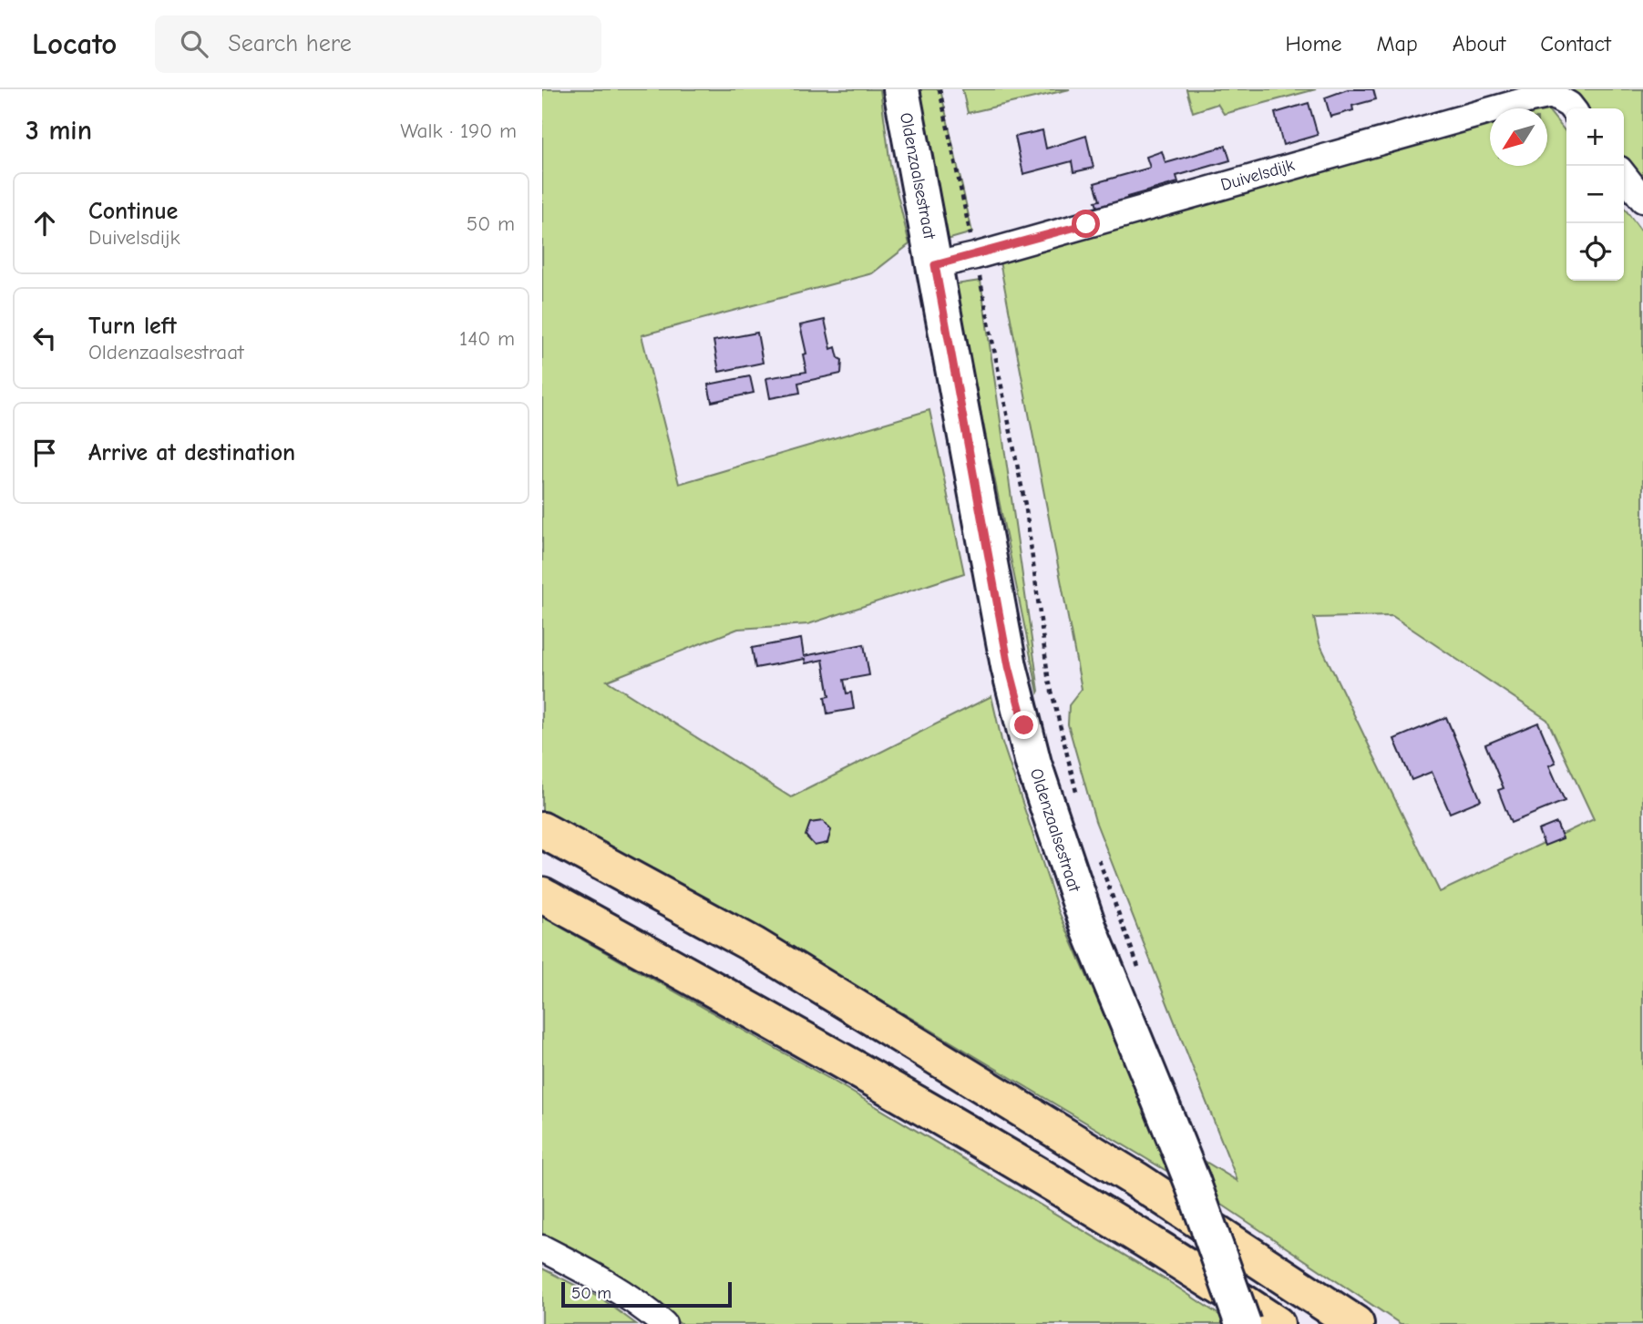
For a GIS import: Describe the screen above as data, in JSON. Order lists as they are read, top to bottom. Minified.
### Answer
{"streets":{"main road":["Oldenzaalsestraat"],"street":["Duivelsdijk"]},"crossings":[["Duivelsdijk","Oldenzaalsestraat"]],"scale_bar":"50 m","north":"bottom left","page":{"header":"Locato","search":"Search here","nav":["Home","Map","About","Contact"],"heading":["3 min","Walk · 190 m"],"map_buttons":["+","−"],"list":[["Continue","Duivelsdijk","50 m"],["Turn left","Oldenzaalsestraat","140 m"],"Arrive at destination"],"scale":"50 m"}}
